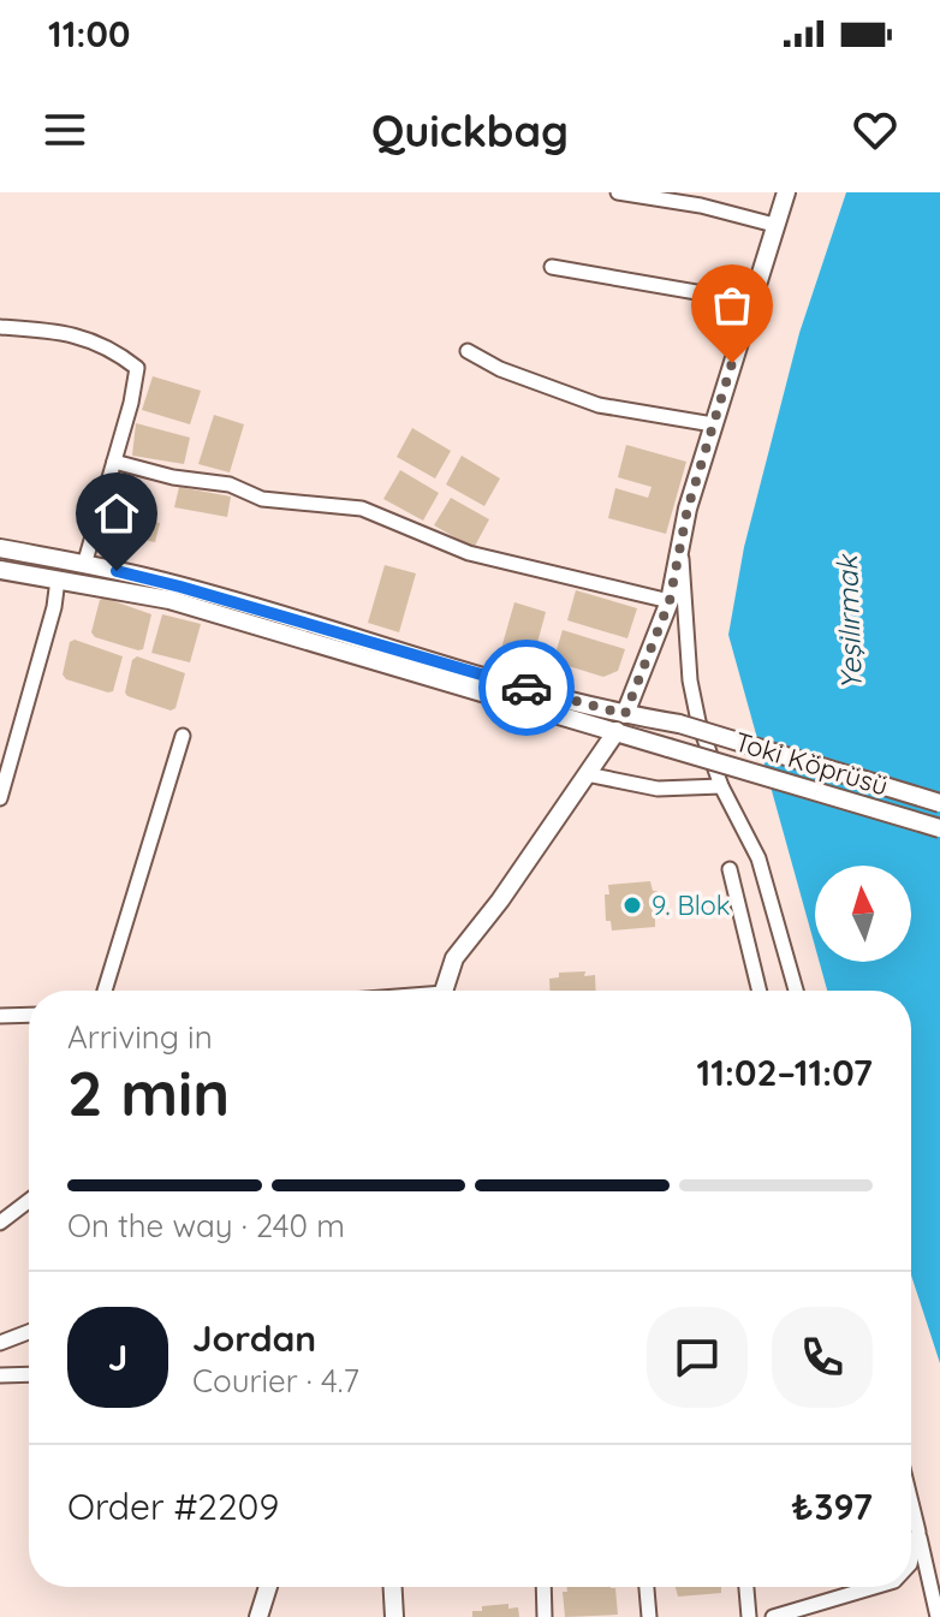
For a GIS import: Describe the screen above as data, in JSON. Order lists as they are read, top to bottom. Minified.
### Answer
{"streets":{"main road":["Toki Köprüsü"]},"water":["Yeşilırmak"],"places":["9. Blok"],"north":"top","page":{"status":"11:00","header":"Quickbag","heading":["2 min","Arriving in","11:02–11:07"],"panel":["Jordan","Courier · 4.7","Order #2209","₺397"],"bar":"On the way · 240 m","round":"J"}}
